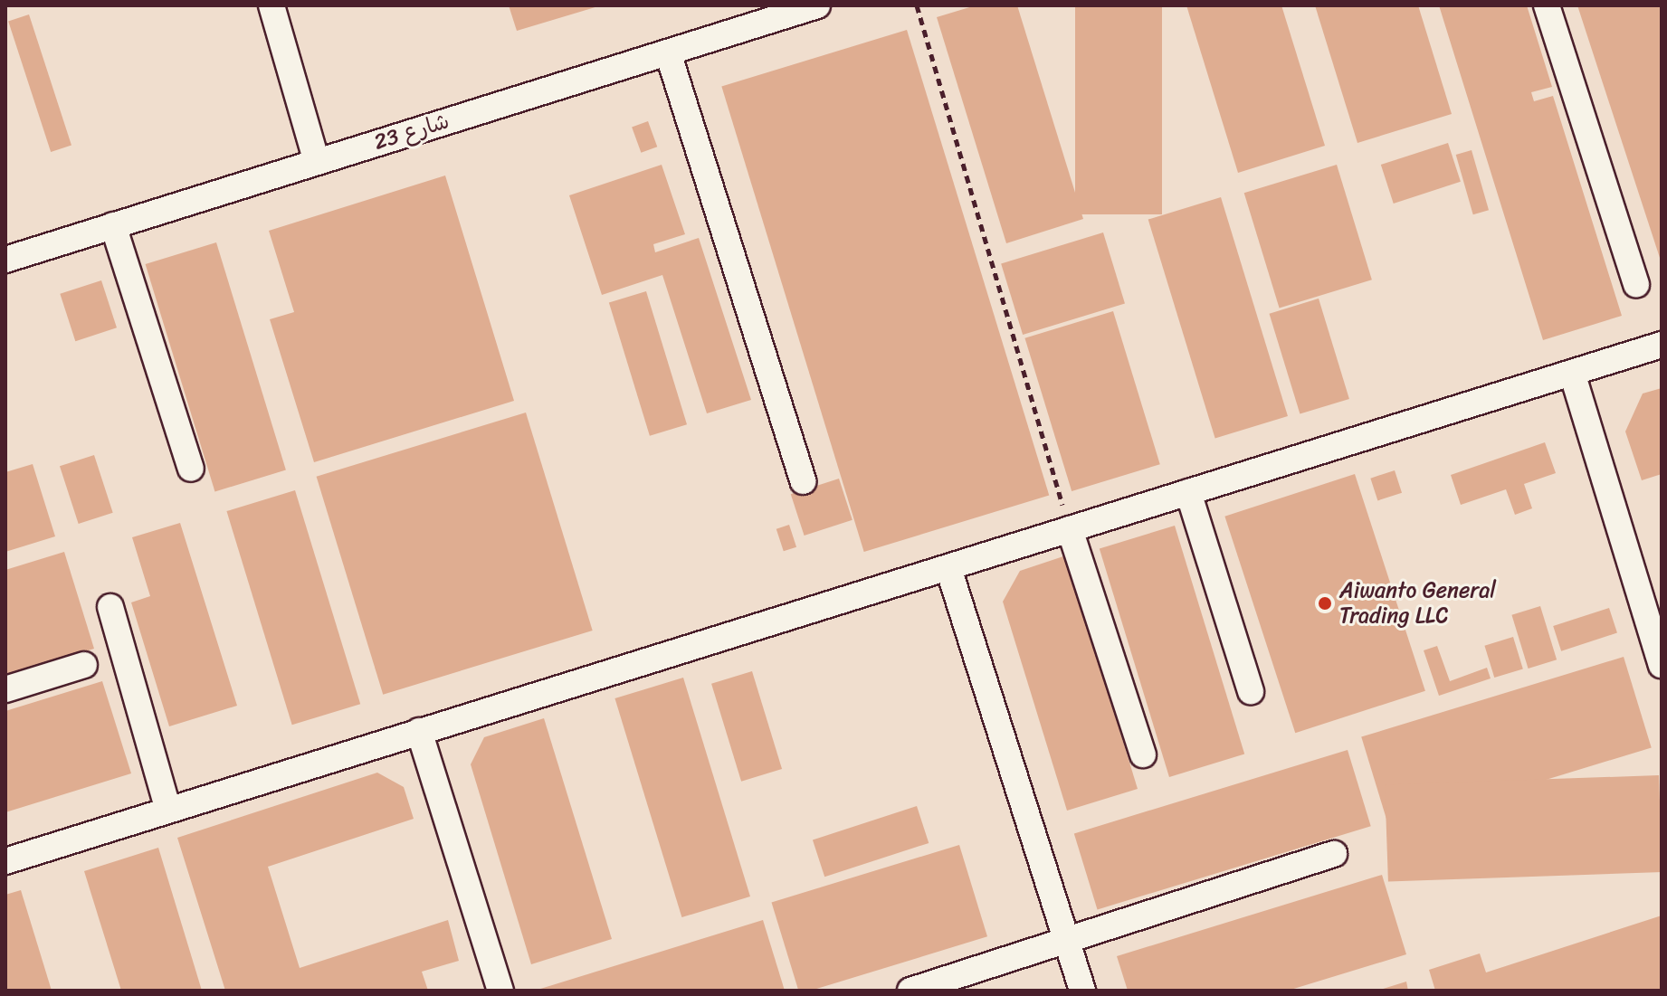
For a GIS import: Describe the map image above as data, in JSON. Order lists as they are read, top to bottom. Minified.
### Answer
{"streets":{"street":["شارع 23"]},"places":["Aiwanto General Trading LLC"]}
